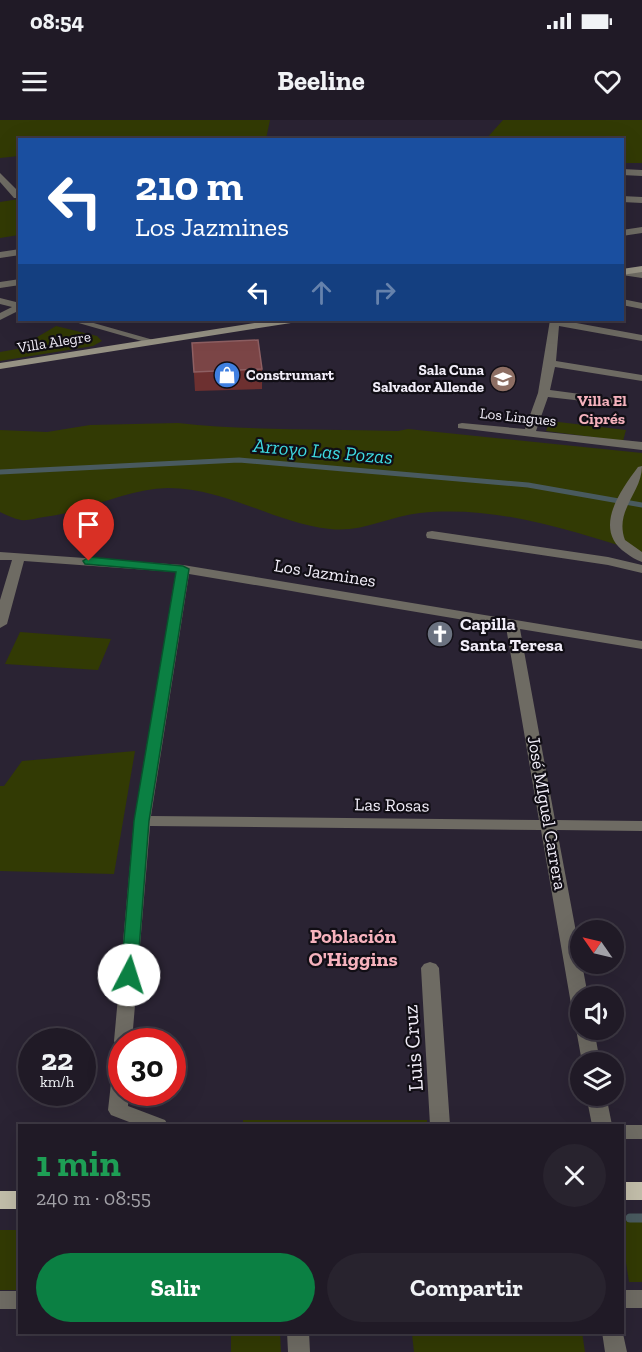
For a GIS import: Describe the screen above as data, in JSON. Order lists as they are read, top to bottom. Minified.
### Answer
{"streets":{"main road":["Villa Alegre"],"street":["Los Lingues","Los Jazmines","Las Rosas","José MIguel Carrera","Luis Cruz"]},"crossings":[["Los Jazmines","José MIguel Carrera"],["Las Rosas","José MIguel Carrera"]],"districts":["Villa El Ciprés","Población O'Higgins"],"water":["Arroyo Las Pozas"],"places":{"shop":["Construmart"],"school or university":["Sala Cuna Salvador Allende"],"church":["Capilla Santa Teresa"]},"north":"top left","page":{"status":"08:54","header":"Beeline","turn":["210 m","Los Jazmines"],"speed":"22 km/h","limit":"30","heading":["1 min","240 m · 08:55"],"buttons":["Salir","Compartir"]}}
